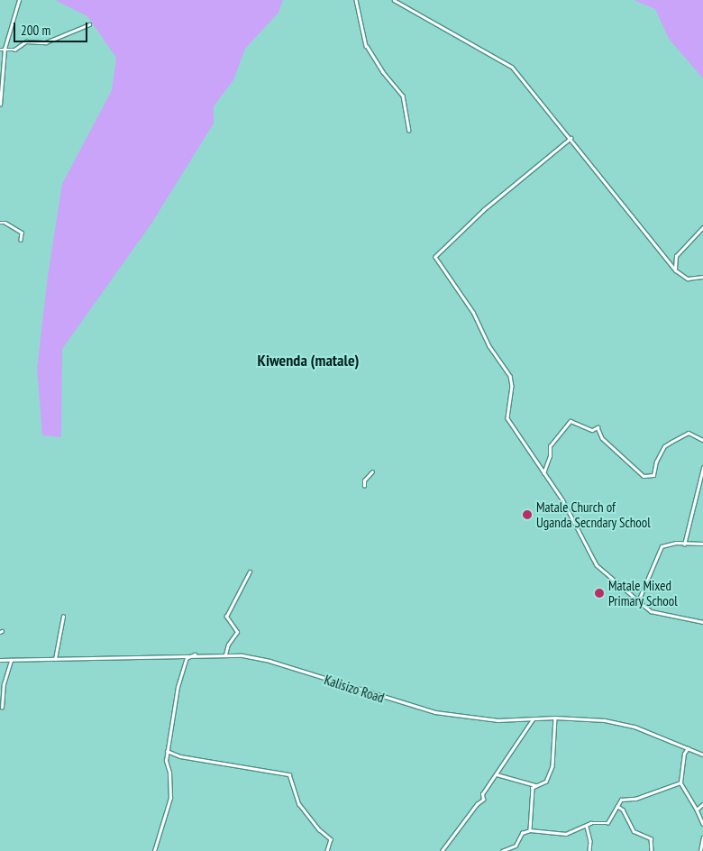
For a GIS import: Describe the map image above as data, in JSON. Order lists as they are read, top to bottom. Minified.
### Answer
{"streets":{"street":["Kalisizo Road"]},"districts":["Kiwenda (matale)"],"places":["Matale Church of Uganda Secndary School","Matale Mixed Primary School"],"scale_bar":"200 m"}
